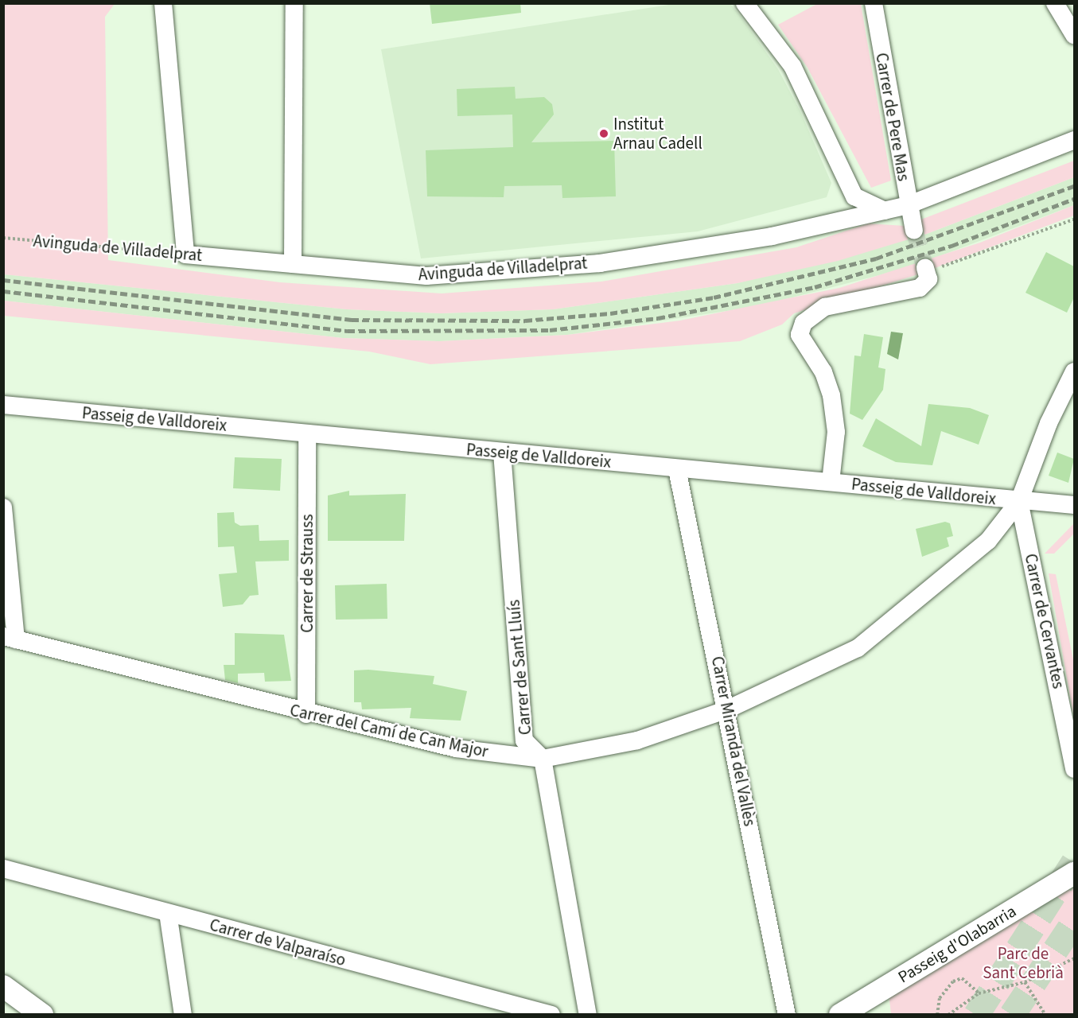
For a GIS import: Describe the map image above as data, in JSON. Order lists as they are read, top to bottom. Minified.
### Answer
{"streets":{"main road":["Passeig d'Olabarria"],"street":["Carrer de Pere Mas","Avinguda de Villadelprat","Passeig de Valldoreix","Carrer de Strauss","Carrer de Cervantes","Carrer de Sant Lluís","Carrer del Camí de Can Major","Carrer Miranda del Vallès","Carrer de Valparaíso"]},"crossings":[["Carrer de Pere Mas","Avinguda de Villadelprat"],["Passeig de Valldoreix","Carrer de Strauss"],["Passeig de Valldoreix","Carrer de Cervantes"],["Passeig de Valldoreix","Carrer de Sant Lluís"],["Passeig de Valldoreix","Carrer del Camí de Can Major"],["Passeig de Valldoreix","Carrer Miranda del Vallès"],["Carrer de Strauss","Carrer del Camí de Can Major"],["Carrer de Cervantes","Carrer del Camí de Can Major"],["Carrer de Sant Lluís","Carrer del Camí de Can Major"],["Carrer del Camí de Can Major","Carrer Miranda del Vallès"]],"parks":["Parc de Sant Cebrià"],"places":["Institut Arnau Cadell"]}
